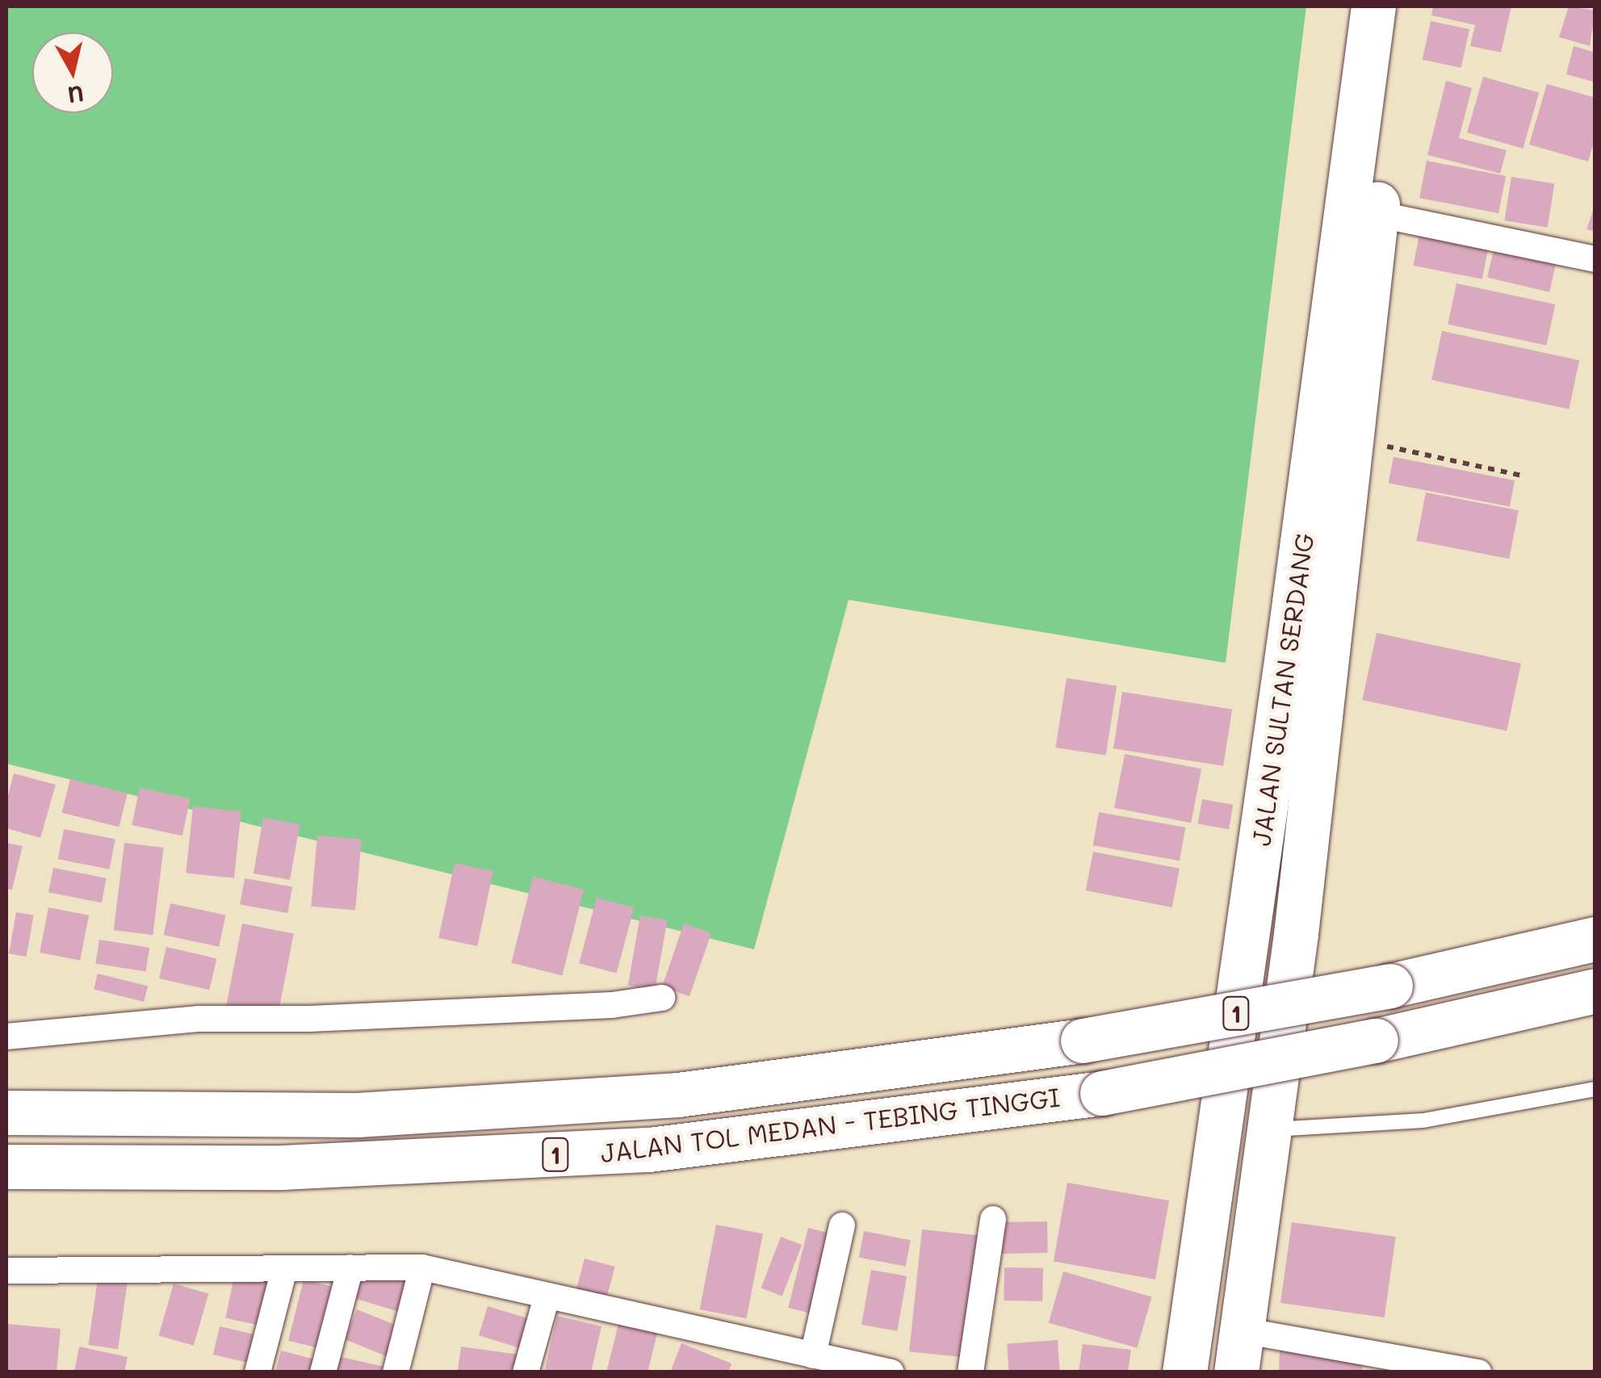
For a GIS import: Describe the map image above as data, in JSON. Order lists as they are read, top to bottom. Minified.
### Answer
{"streets":{"highway":["JALAN SULTAN SERDANG","1","JALAN TOL MEDAN - TEBING TINGGI"]},"north":"bottom"}
